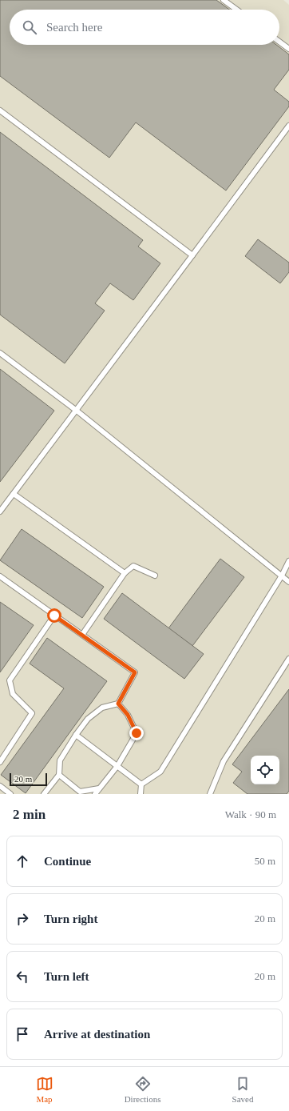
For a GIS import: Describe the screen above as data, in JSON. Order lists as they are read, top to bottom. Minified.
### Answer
{"scale_bar":"20 m","page":{"search":"Search here","scale":"20 m","heading":["2 min","Walk · 90 m"],"list":[["Continue","50 m"],["Turn right","20 m"],["Turn left","20 m"],"Arrive at destination"],"nav":["Map","Directions","Saved"]}}
